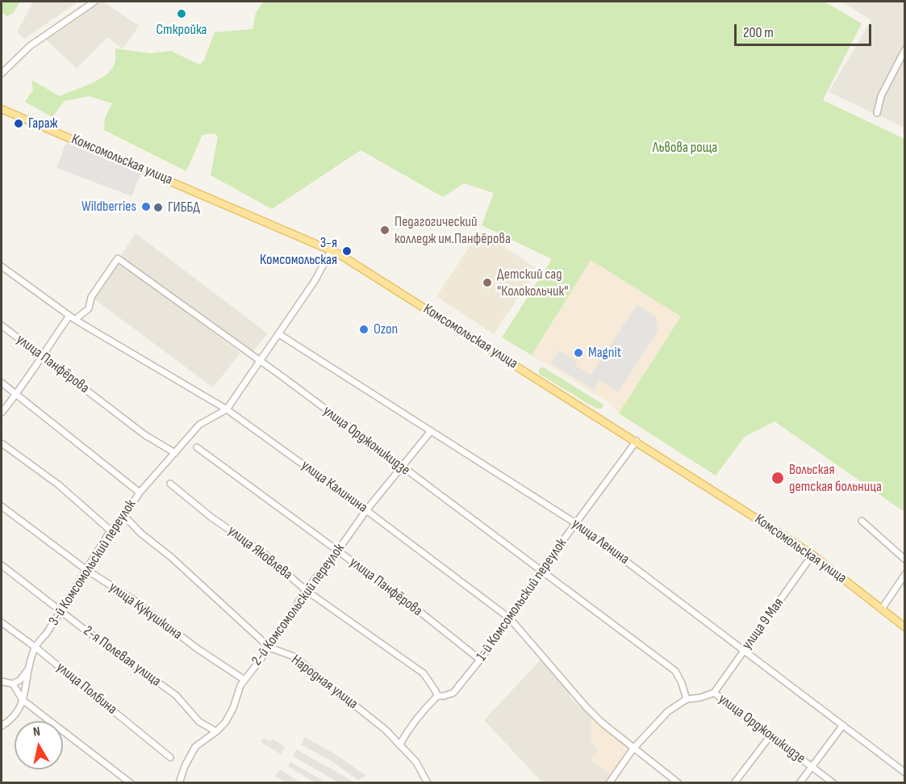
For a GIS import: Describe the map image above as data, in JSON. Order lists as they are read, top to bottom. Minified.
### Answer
{"streets":{"main road":["Комсомольская улица"],"street":["улица Панфёрова","улица Орджоникидзе","улица Калинина","улица Ленина","улица Яковлева","3-й Комсомольский переулок","1-й Комсомольский переулок","2-й Комсомольский переулок","улица Кукушкина","улица 9 Мая","2-я Полевая улица","Народная улица","улица Полбина"]},"crossings":[["Комсомольская улица","3-й Комсомольский переулок"],["Комсомольская улица","1-й Комсомольский переулок"],["Комсомольская улица","улица 9 Мая"],["улица Панфёрова","3-й Комсомольский переулок"],["улица Панфёрова","1-й Комсомольский переулок"],["улица Панфёрова","2-й Комсомольский переулок"],["улица Орджоникидзе","улица Калинина"],["улица Орджоникидзе","3-й Комсомольский переулок"],["улица Орджоникидзе","1-й Комсомольский переулок"],["улица Орджоникидзе","2-й Комсомольский переулок"],["улица Орджоникидзе","улица 9 Мая"],["улица Калинина","3-й Комсомольский переулок"],["улица Калинина","1-й Комсомольский переулок"],["улица Калинина","2-й Комсомольский переулок"],["улица Ленина","3-й Комсомольский переулок"],["улица Ленина","1-й Комсомольский переулок"],["улица Ленина","2-й Комсомольский переулок"],["улица Ленина","улица 9 Мая"],["улица Яковлева","1-й Комсомольский переулок"],["улица Яковлева","2-й Комсомольский переулок"],["3-й Комсомольский переулок","улица Кукушкина"],["3-й Комсомольский переулок","2-я Полевая улица"],["3-й Комсомольский переулок","Народная улица"],["3-й Комсомольский переулок","улица Полбина"],["1-й Комсомольский переулок","Народная улица"],["2-й Комсомольский переулок","улица Кукушкина"],["2-й Комсомольский переулок","2-я Полевая улица"],["2-й Комсомольский переулок","Народная улица"]],"parks":["Львова роща"],"places":["Сткройка","Гараж","Wildberries","ГИББД","Педагогический колледж им.Панфёрова","3-я Комсомольская","Детский сад \"Колокольчик\"","Ozon","Magnit","Вольская детская больница"],"scale_bar":"200 m","north":"top"}
